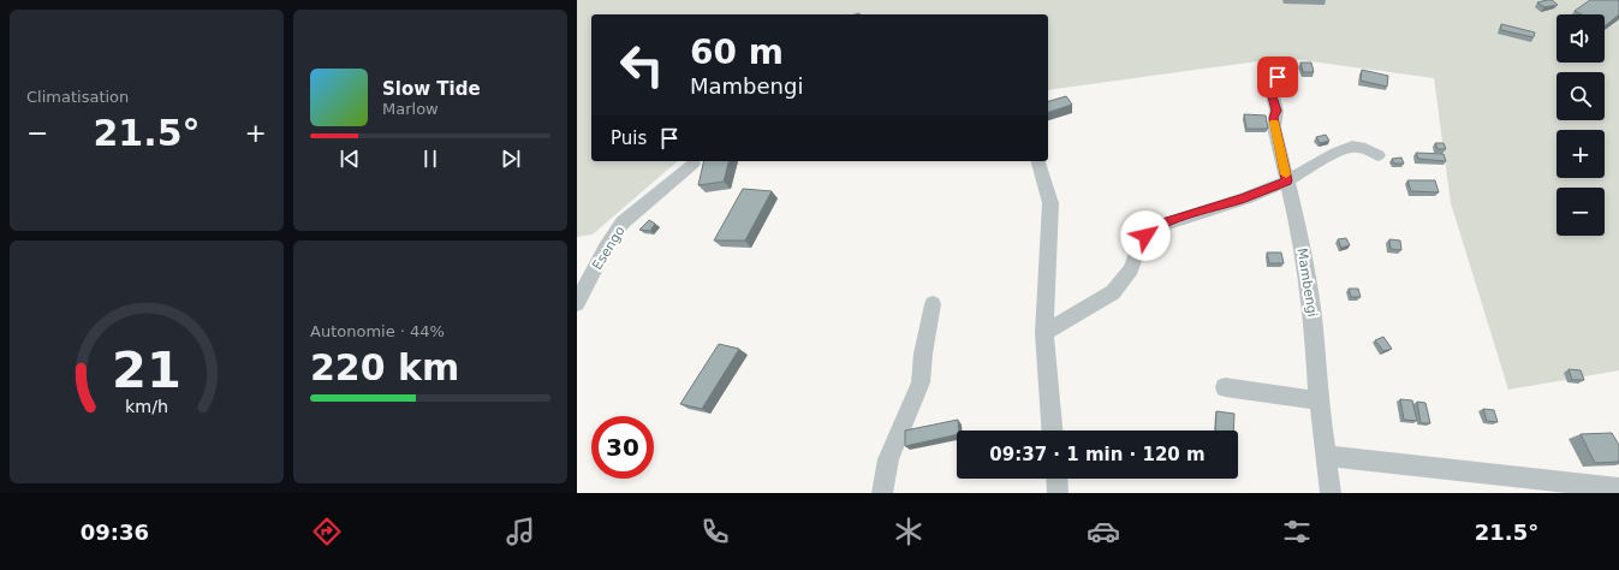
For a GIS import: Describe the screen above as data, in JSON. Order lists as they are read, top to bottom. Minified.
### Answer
{"streets":{"street":["Esengo","Mambengi"]},"page":{"tile":["Climatisation",["Autonomie · 44%","220 km"]],"map_buttons":["+","−"],"turn":["60 m","Mambengi"],"song":["Slow Tide","Marlow"],"heat":["−","21.5°","+"],"then":"Puis","limit":"30","trip":"09:37 · 1 min · 120 m","tabs":["09:36","21.5°"],"gauge":["21","km/h"]}}
